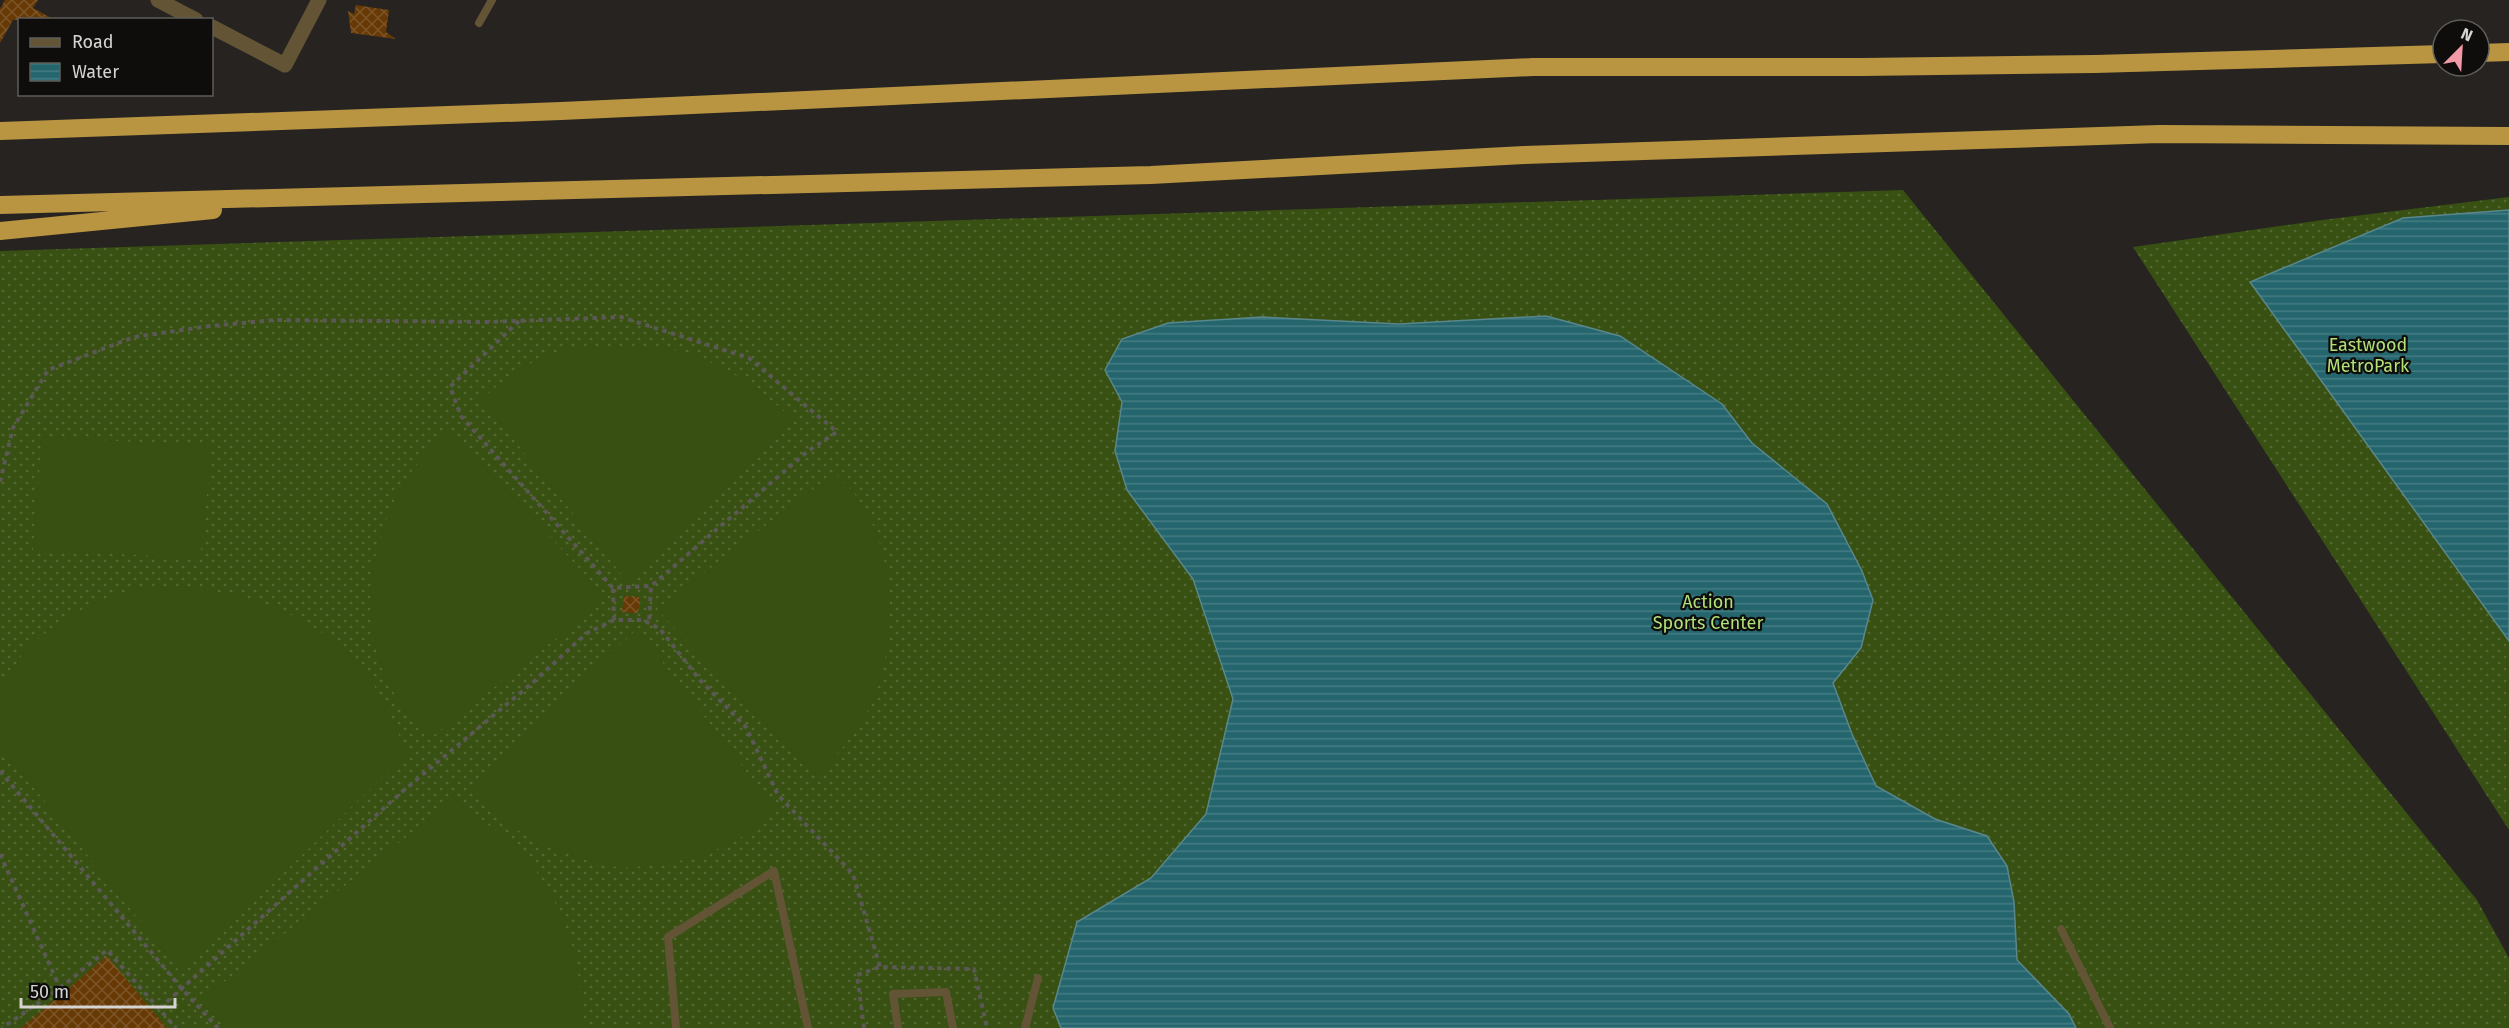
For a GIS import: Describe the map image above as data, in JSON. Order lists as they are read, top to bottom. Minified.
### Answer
{"parks":["Eastwood MetroPark","Action Sports Center"],"legend":["Road","Water"],"scale_bar":"50 m","north":"top right"}
